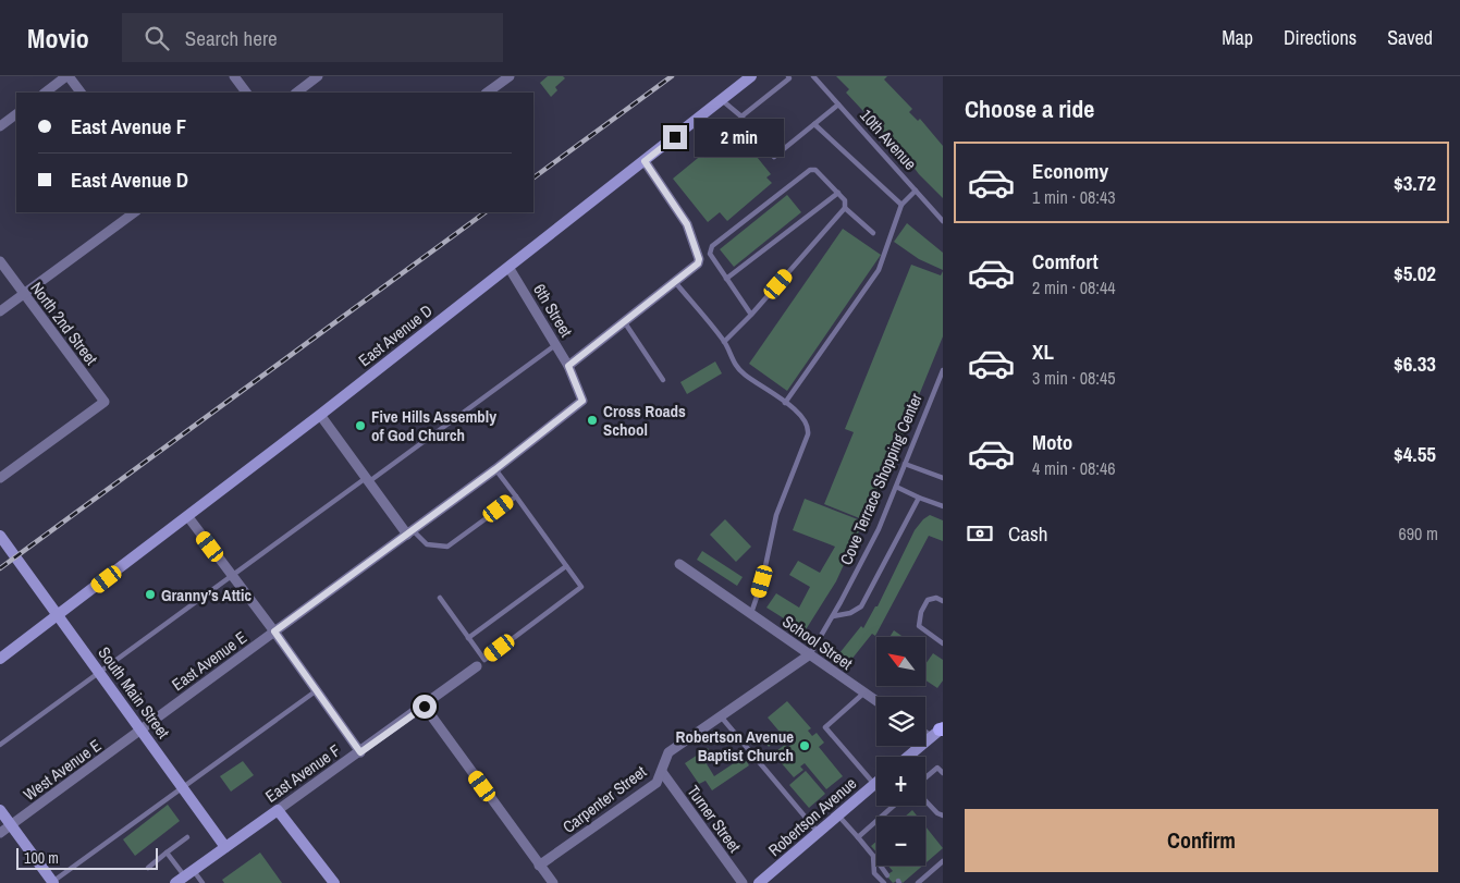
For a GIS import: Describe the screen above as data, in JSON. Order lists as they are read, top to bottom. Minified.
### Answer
{"streets":{"main road":["East Avenue D","South Main Street","East Avenue F","Robertson Avenue"],"street":["6th Street","North 2nd Street","School Street","East Avenue E","West Avenue E","Carpenter Street","Turner Street"],"lane":["10th Avenue","Cove Terrace Shopping Center"]},"crossings":[["6th Street","East Avenue D"],["6th Street","East Avenue E"],["East Avenue D","South Main Street"],["Cove Terrace Shopping Center","School Street"],["Cove Terrace Shopping Center","Carpenter Street"],["School Street","Carpenter Street"],["East Avenue E","South Main Street"],["East Avenue E","West Avenue E"],["South Main Street","West Avenue E"],["South Main Street","East Avenue F"],["Carpenter Street","Turner Street"]],"places":["Cross Roads School","Five Hills Assembly of God Church","Granny’s Attic","Robertson Avenue Baptist Church"],"scale_bar":"100 m","north":"top left","page":{"header":"Movio","search":"Search here","nav":["Map","Directions","Saved"],"heading":"Choose a ride","banner":["East Avenue F","East Avenue D"],"bubble":"2 min","list":[{"name":"Economy","note":"1 min · 08:43","value":"$3.72"},{"name":"Comfort","note":"2 min · 08:44","value":"$5.02"},{"name":"XL","note":"3 min · 08:45","value":"$6.33"},{"name":"Moto","note":"4 min · 08:46","value":"$4.55"}],"pay":["Cash","690 m"],"map_buttons":["+","−"],"buttons":"Confirm","scale":"100 m"}}
